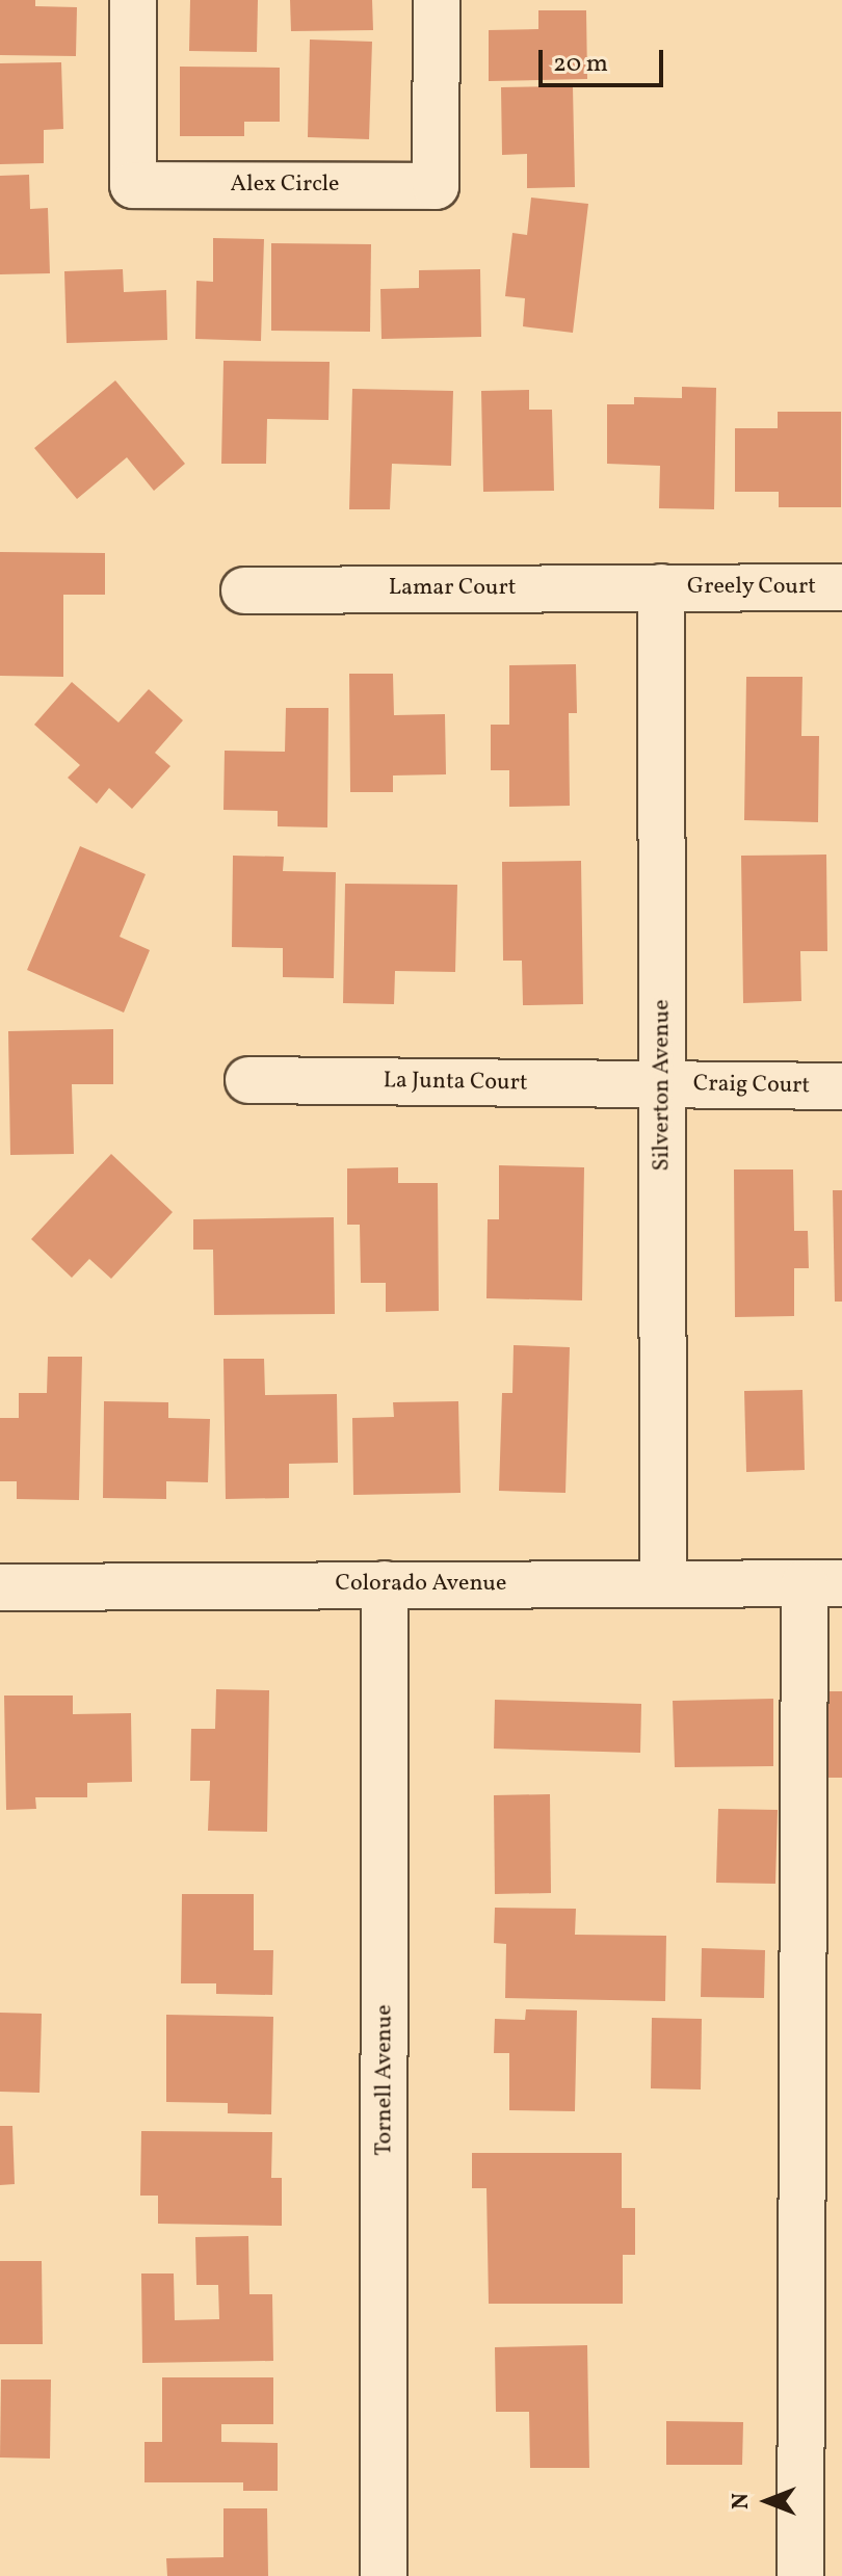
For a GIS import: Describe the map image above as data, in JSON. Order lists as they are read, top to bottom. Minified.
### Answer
{"streets":{"street":["Alex Circle","Greely Court","Lamar Court","La Junta Court","Silverton Avenue","Craig Court","Colorado Avenue","Tornell Avenue"]},"crossings":[["Greely Court","Lamar Court"],["Greely Court","Silverton Avenue"],["Lamar Court","Silverton Avenue"],["La Junta Court","Silverton Avenue"],["La Junta Court","Craig Court"],["Silverton Avenue","Craig Court"],["Silverton Avenue","Colorado Avenue"],["Colorado Avenue","Tornell Avenue"]],"scale_bar":"20 m","north":"left"}
